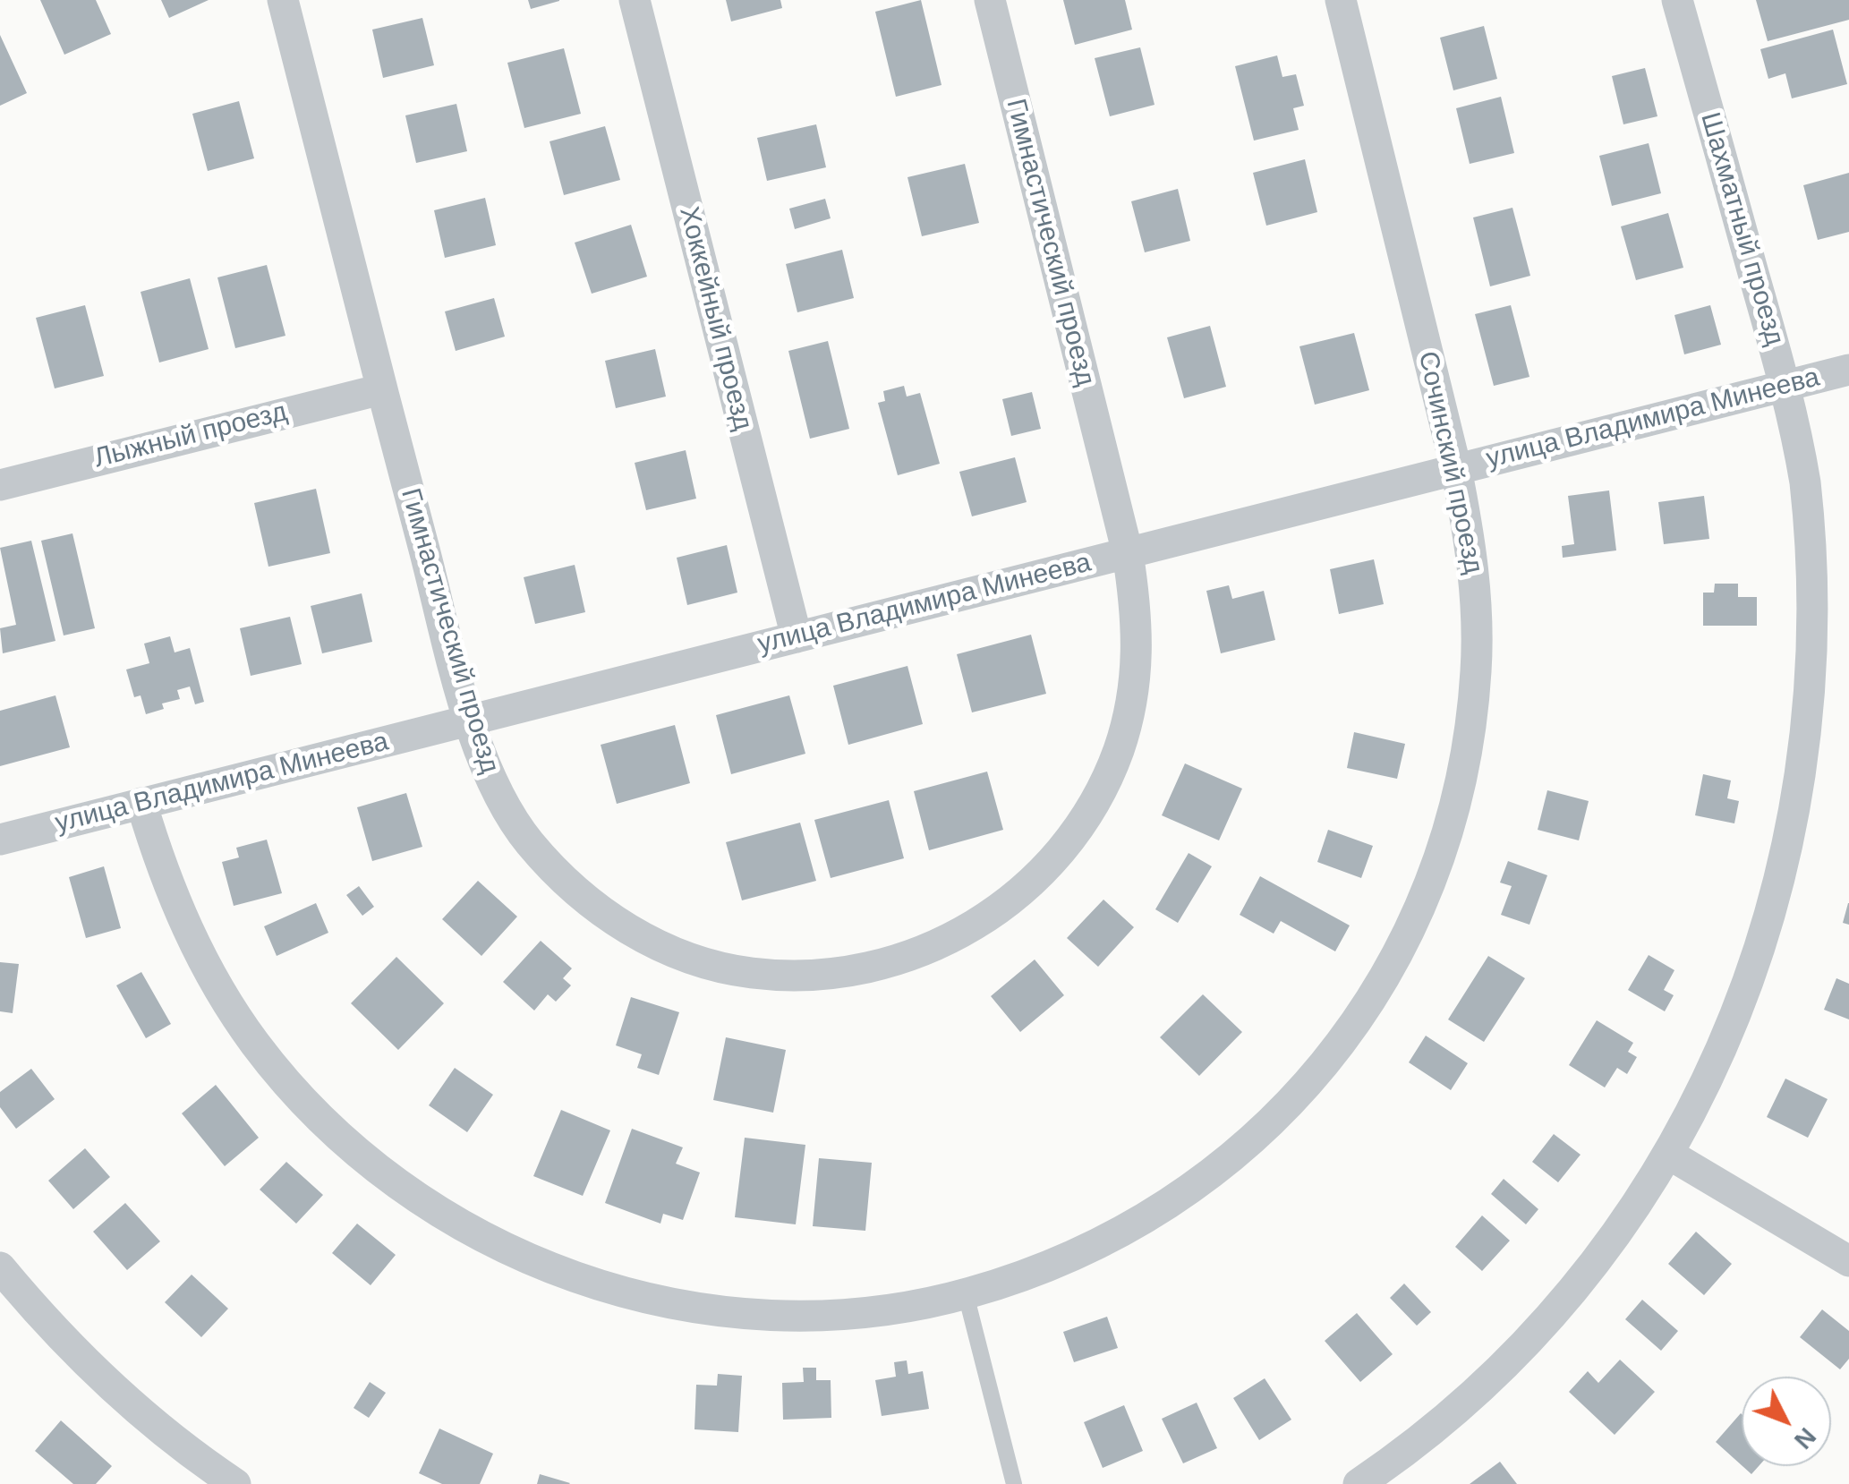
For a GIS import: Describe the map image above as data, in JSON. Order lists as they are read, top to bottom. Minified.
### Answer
{"streets":{"street":["Шахматный проезд","Гимнастический проезд","Хоккейный проезд","улица Владимира Минеева","Лыжный проезд","Сочинский проезд"]},"crossings":[["Шахматный проезд","улица Владимира Минеева"],["Гимнастический проезд","улица Владимира Минеева"],["Гимнастический проезд","Лыжный проезд"],["Хоккейный проезд","улица Владимира Минеева"],["улица Владимира Минеева","Сочинский проезд"]],"north":"bottom right"}
